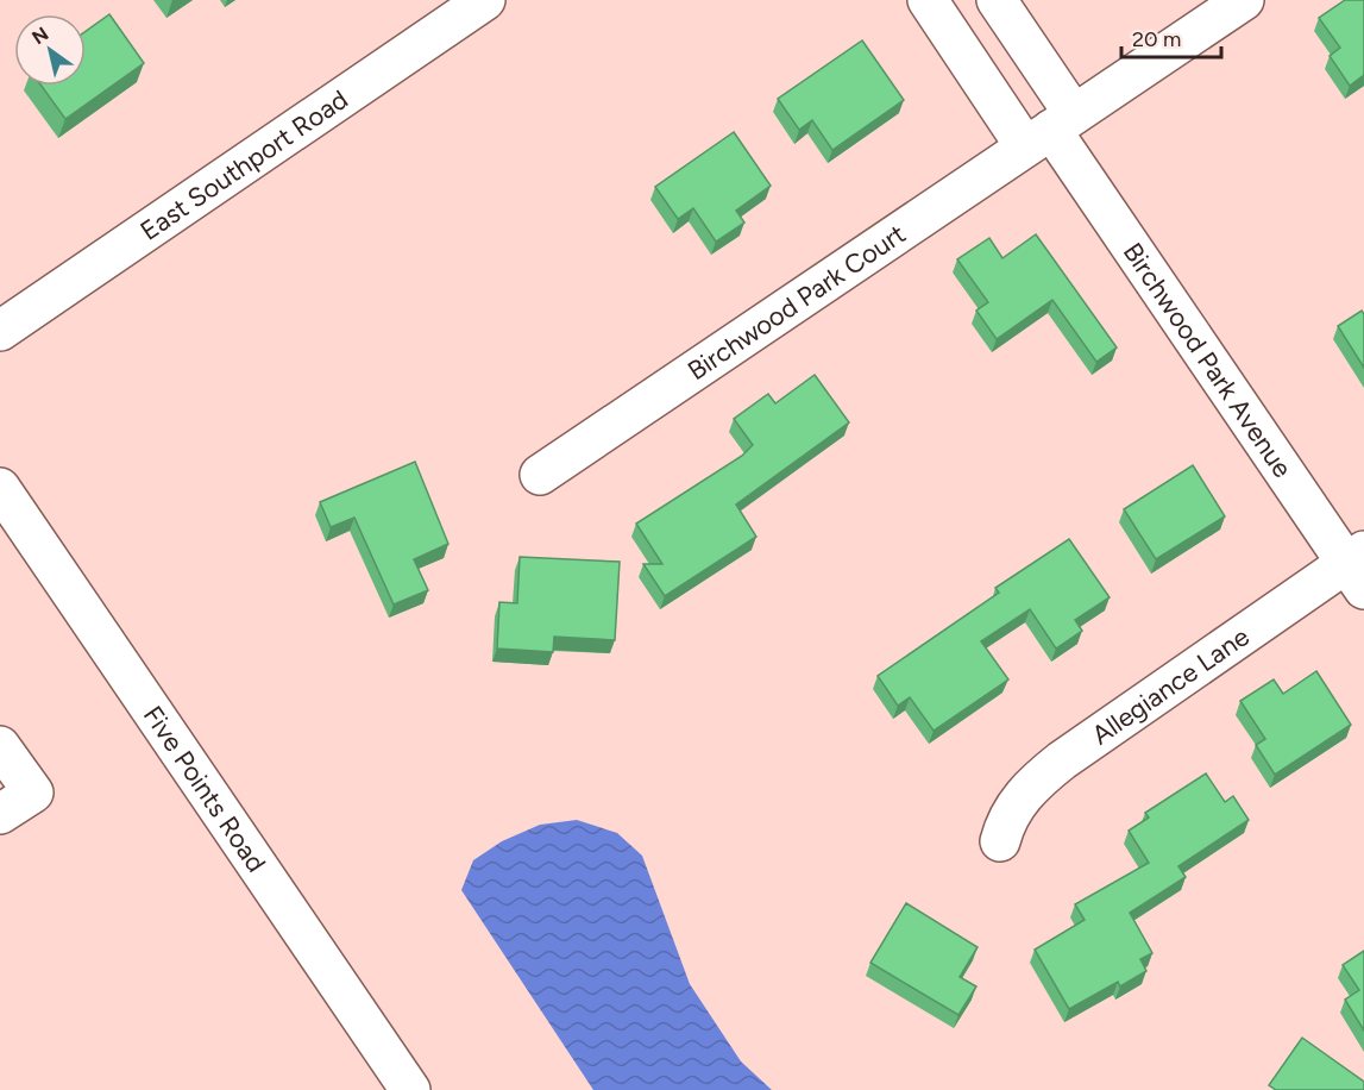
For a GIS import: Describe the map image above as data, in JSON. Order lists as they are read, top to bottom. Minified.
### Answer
{"streets":{"street":["East Southport Road","Birchwood Park Court","Birchwood Park Avenue","Allegiance Lane","Five Points Road"]},"crossings":[["Birchwood Park Court","Birchwood Park Avenue"],["Birchwood Park Avenue","Allegiance Lane"]],"scale_bar":"20 m","north":"top left"}
